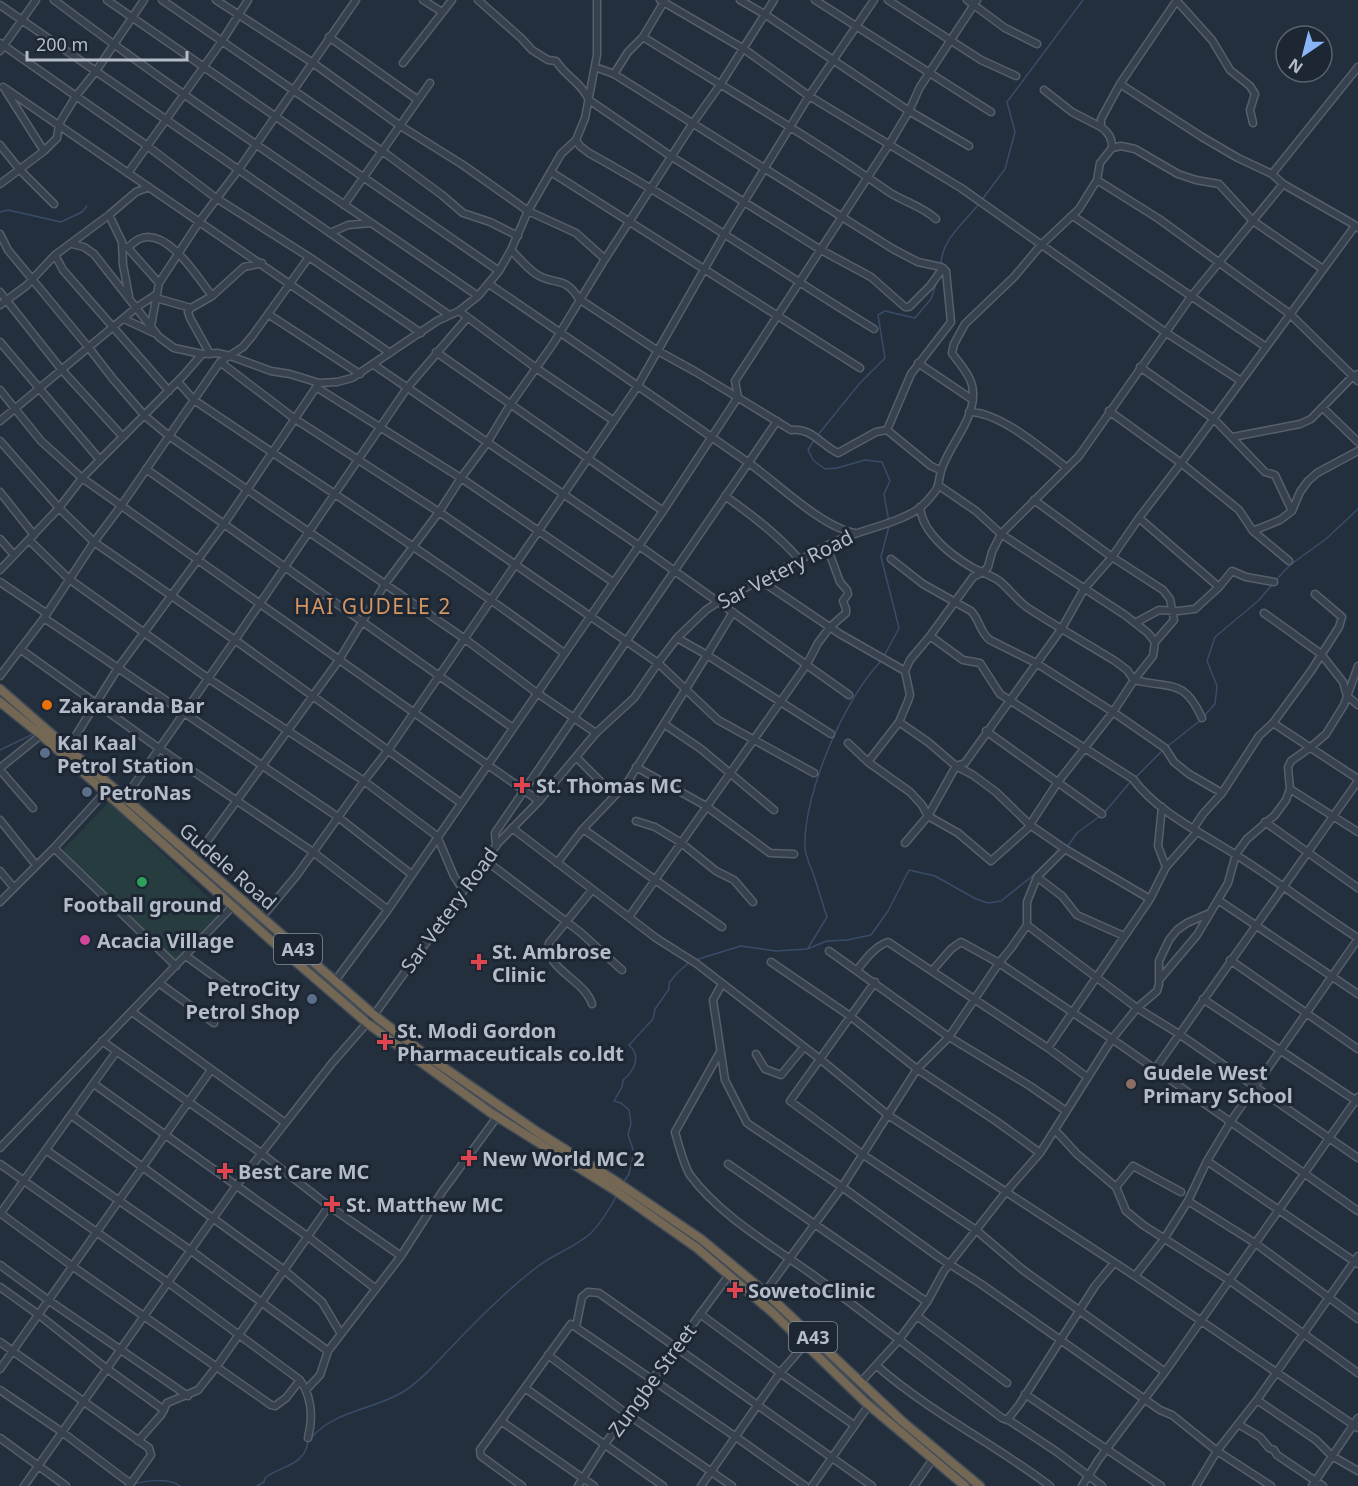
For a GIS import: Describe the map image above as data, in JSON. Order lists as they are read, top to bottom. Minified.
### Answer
{"streets":{"highway":["Gudele Road","A43"],"street":["Sar Vetery Road","Zungbe Street"]},"crossings":[["Sar Vetery Road","Gudele Road"],["Gudele Road","A43"],["A43","Zungbe Street"]],"districts":["HAI GUDELE 2"],"places":{"other":["Zakaranda Bar","Kal Kaal Petrol Station","PetroNas","Football ground","Acacia Village","PetroCity Petrol Shop","Gudele West Primary School"],"health":["St. Thomas MC","St. Ambrose Clinic","St. Modi Gordon Pharmaceuticals co.ldt","New World MC 2","Best Care MC","St. Matthew MC","SowetoClinic"]},"scale_bar":"200 m","north":"bottom left"}
